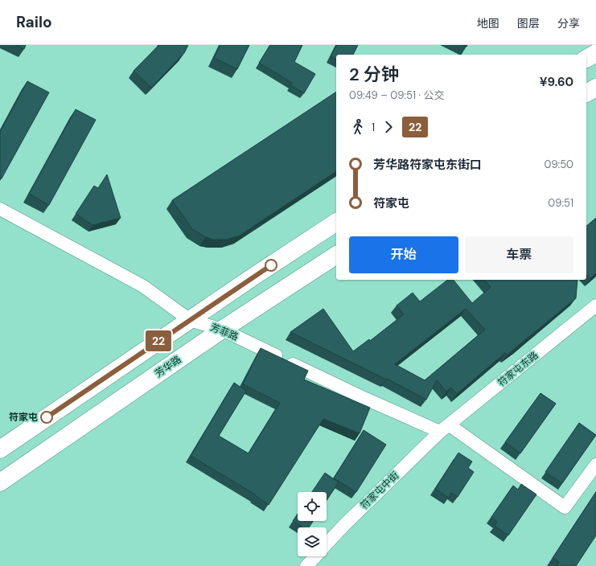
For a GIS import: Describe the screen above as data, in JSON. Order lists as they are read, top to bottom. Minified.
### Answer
{"streets":{"main road":["芳华路"],"street":["芳菲路","符家屯东路","符家屯中街"]},"crossings":[["芳菲路","芳华路"],["芳菲路","符家屯东路"],["芳菲路","符家屯中街"],["符家屯东路","符家屯中街"]],"places":["符家屯"],"lines":["bus line 22"],"page":{"header":"Railo","nav":["地图","图层","分享"],"on_map":"22","heading":["2 分钟","09:49 – 09:51 · 公交","¥9.60"],"legs":["1","22"],"list":[{"name":"芳华路符家屯东街口","value":"09:50"},{"name":"符家屯","value":"09:51"}],"buttons":["开始","车票"]}}
